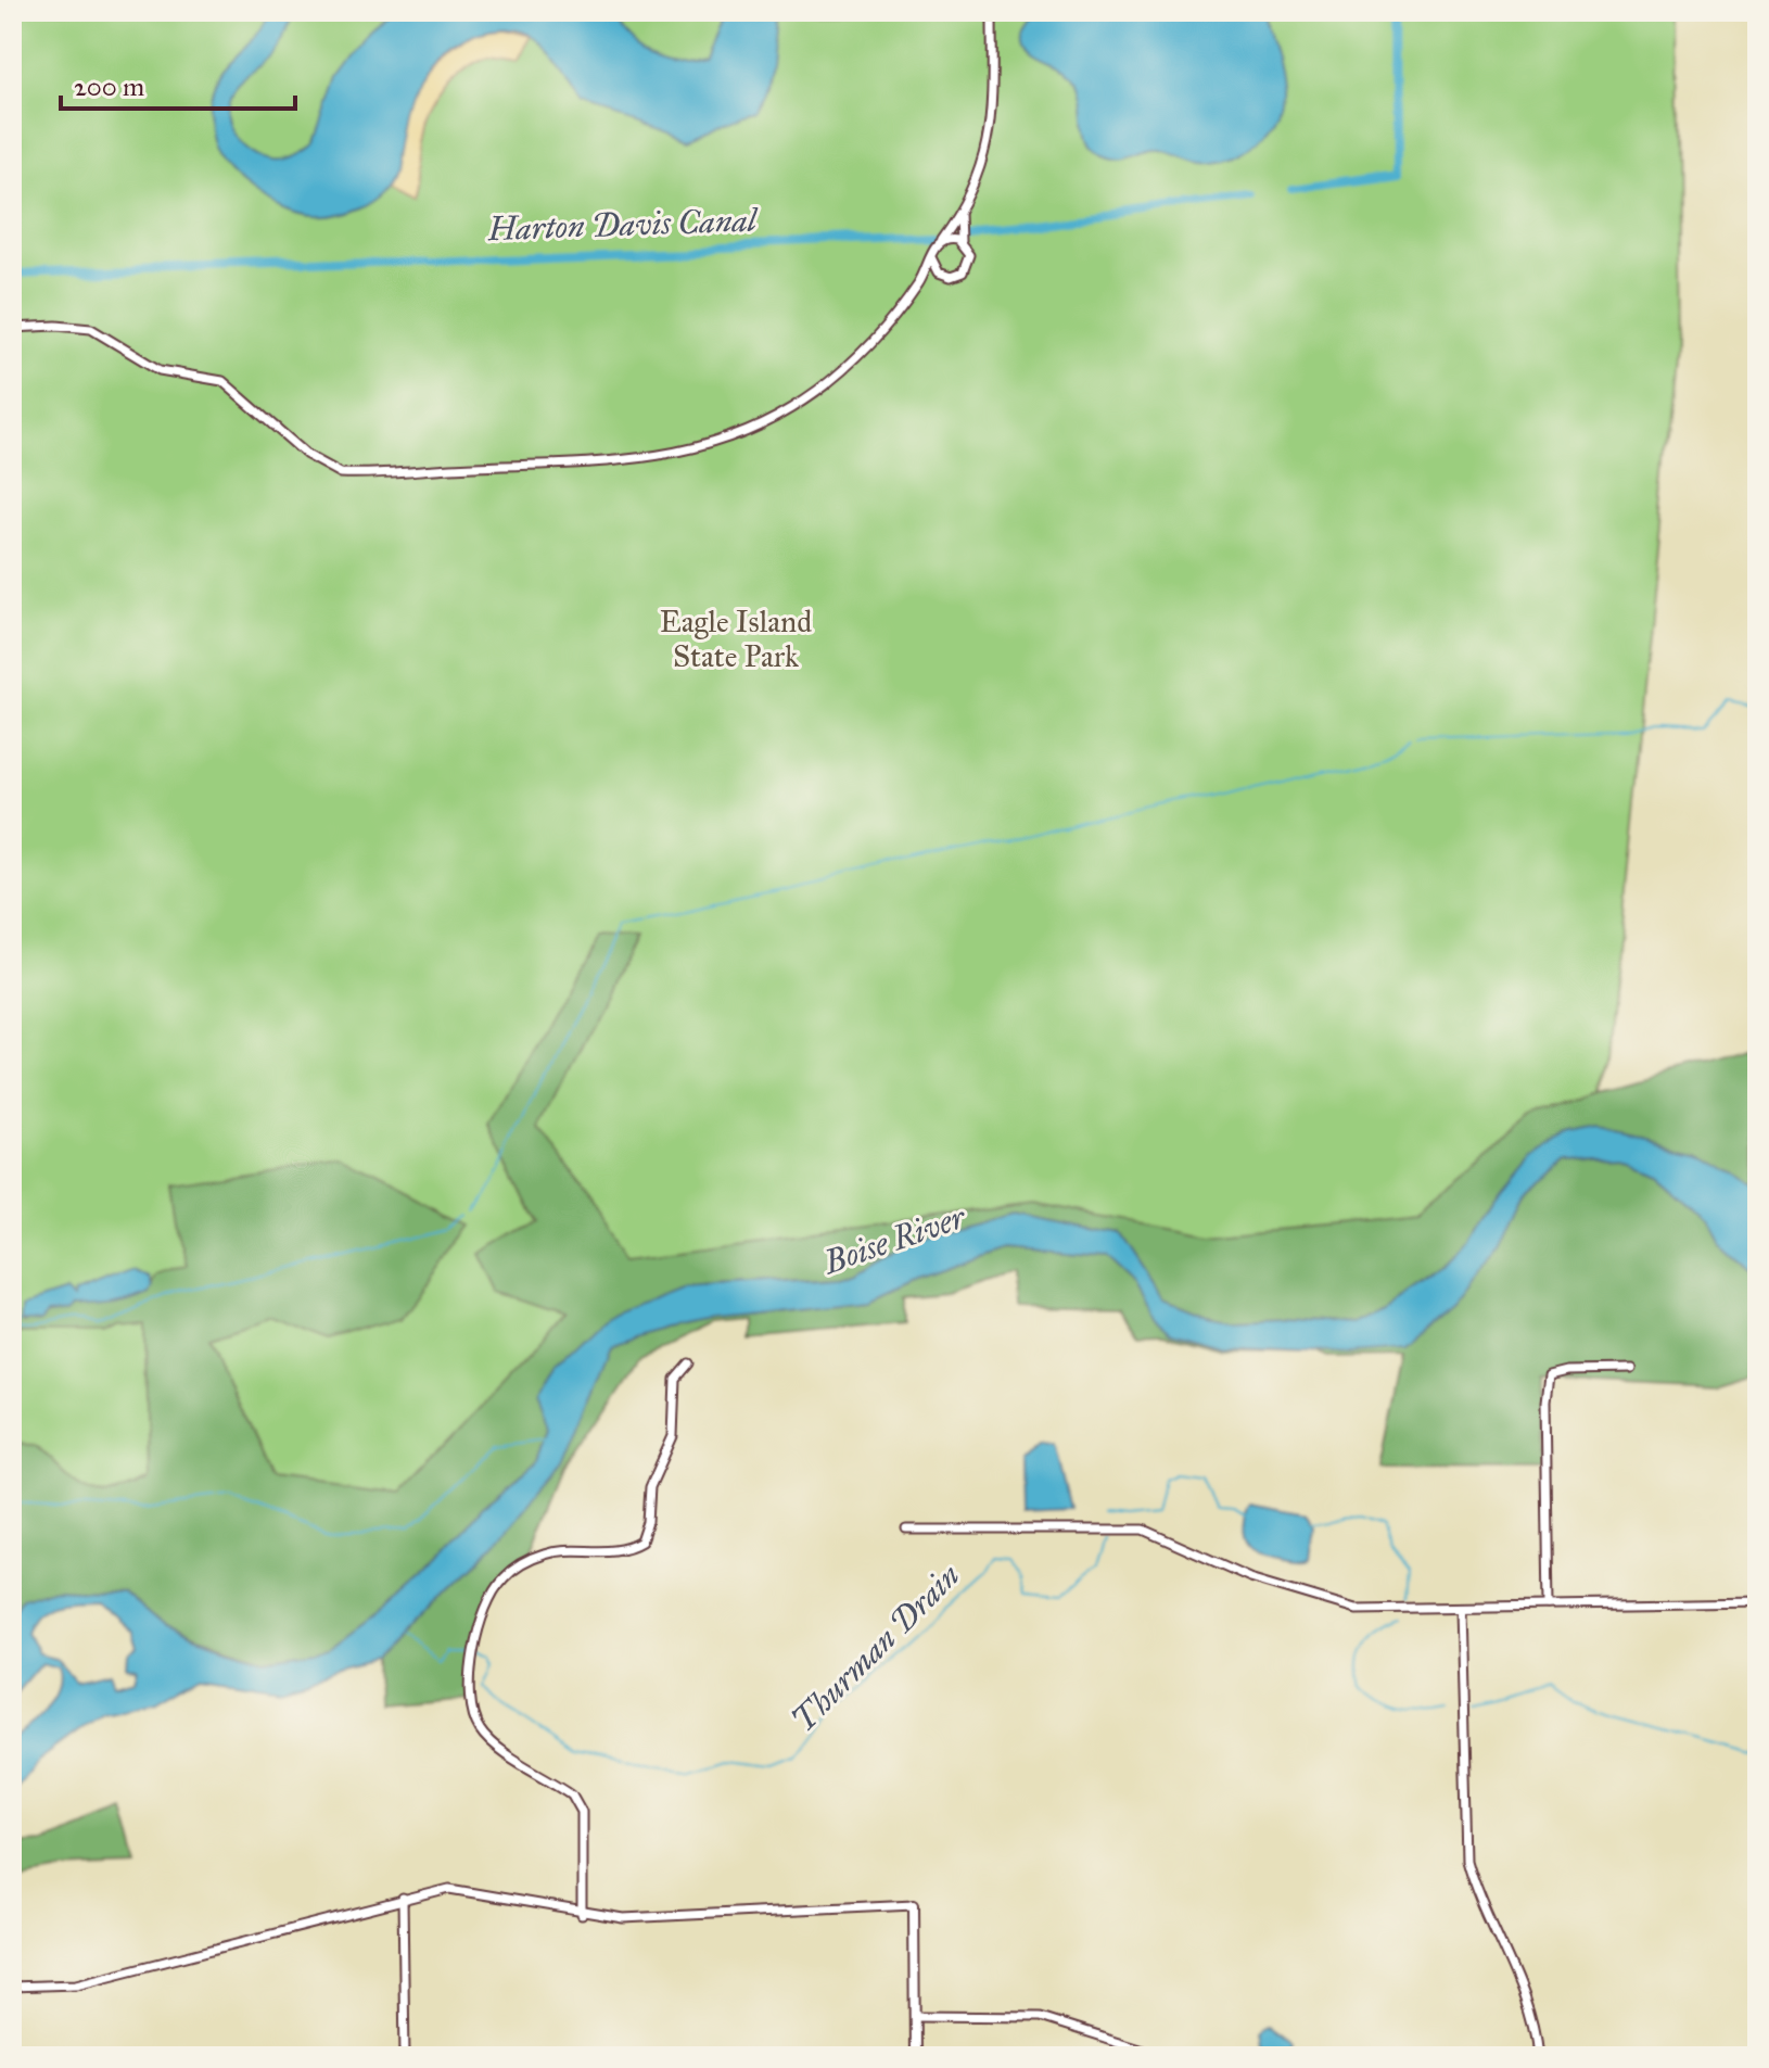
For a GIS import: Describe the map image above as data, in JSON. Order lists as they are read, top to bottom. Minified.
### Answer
{"water":["Harton Davis Canal","Boise River","Thurman Drain"],"parks":["Eagle Island State Park"],"scale_bar":"200 m"}
